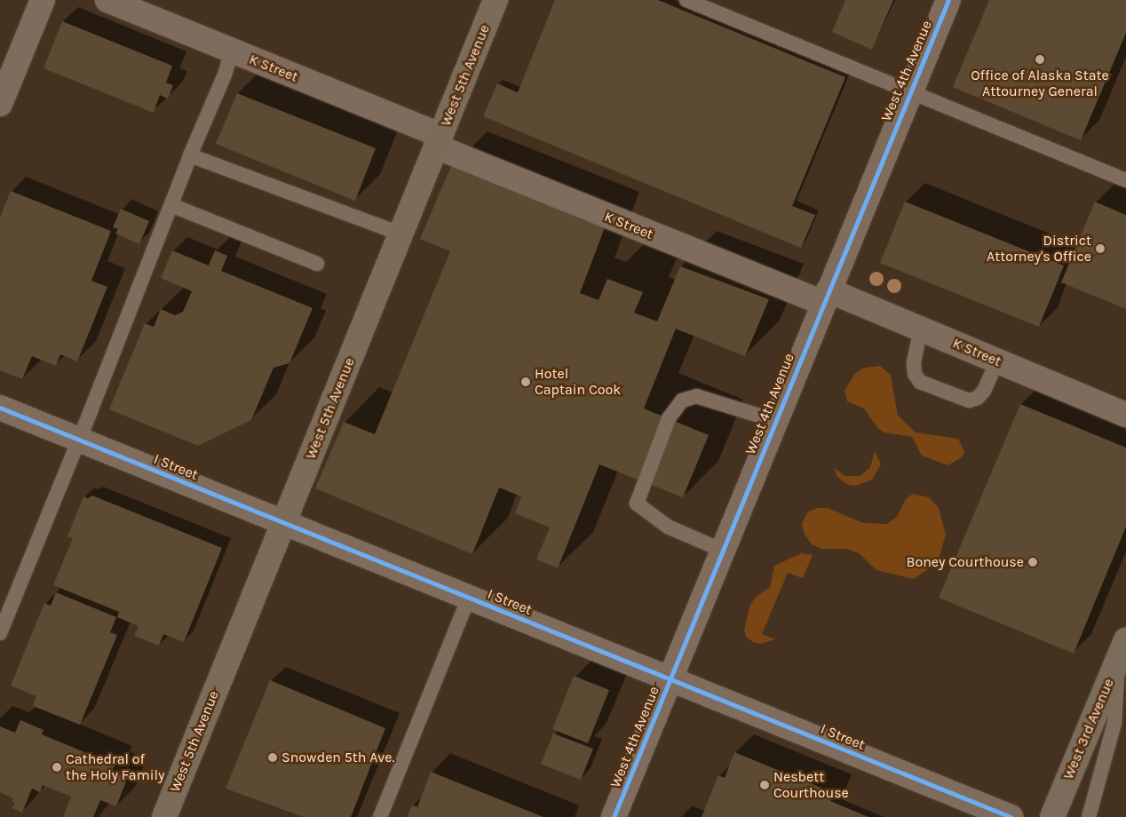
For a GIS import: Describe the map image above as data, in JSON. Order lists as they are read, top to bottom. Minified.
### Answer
{"streets":{"main road":["West 5th Avenue","West 3rd Avenue"],"street":["K Street","West 4th Avenue","I Street"]},"crossings":[["K Street","West 4th Avenue"],["K Street","West 5th Avenue"],["West 4th Avenue","I Street"],["West 5th Avenue","I Street"]],"places":["Office of Alaska State Attourney General","District Attorney's Office","Hotel Captain Cook","Boney Courthouse","Snowden 5th Ave.","Cathedral of the Holy Family","Nesbett Courthouse"]}
